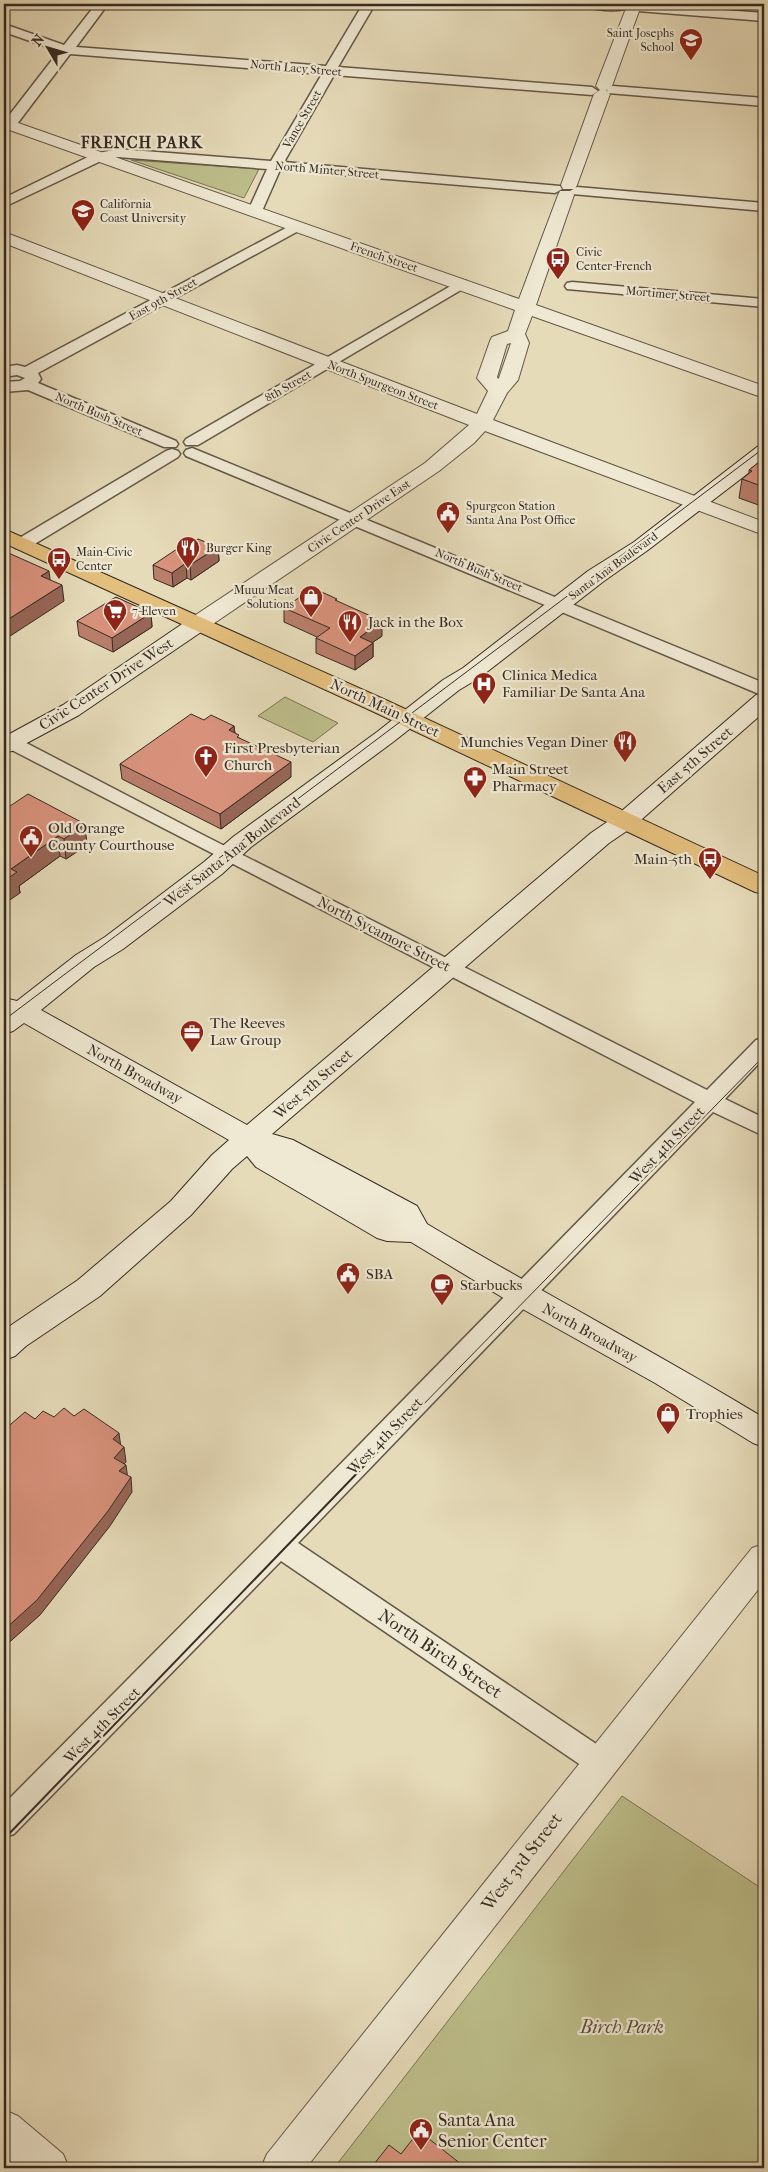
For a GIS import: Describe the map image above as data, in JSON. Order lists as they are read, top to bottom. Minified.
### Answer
{"streets":{"main road":["North Main Street"],"street":["North Lacy Street","Vance Street","North Minter Street","French Street","Mortimer Street","East 9th Street","North Spurgeon Street","8th Street","North Bush Street","Civic Center Drive East","Santa Ana Boulevard","Civic Center Drive West","East 5th Street","West Santa Ana Boulevard","North Sycamore Street","North Broadway","West 5th Street","West 4th Street","North Birch Street","West 3rd Street"]},"crossings":[["North Lacy Street","Vance Street"],["North Lacy Street","Civic Center Drive East"],["Vance Street","North Minter Street"],["Vance Street","French Street"],["North Minter Street","French Street"],["North Minter Street","Civic Center Drive East"],["French Street","East 9th Street"],["French Street","8th Street"],["French Street","Civic Center Drive East"],["East 9th Street","North Spurgeon Street"],["East 9th Street","North Bush Street"],["North Spurgeon Street","8th Street"],["North Spurgeon Street","Civic Center Drive East"],["North Spurgeon Street","Santa Ana Boulevard"],["8th Street","North Bush Street"],["North Bush Street","Civic Center Drive East"],["North Bush Street","Santa Ana Boulevard"],["Civic Center Drive East","Civic Center Drive West"],["Civic Center Drive East","North Main Street"],["Santa Ana Boulevard","West Santa Ana Boulevard"],["Civic Center Drive West","North Main Street"],["Civic Center Drive West","North Sycamore Street"],["North Main Street","East 5th Street"],["North Main Street","West Santa Ana Boulevard"],["North Main Street","West 5th Street"],["East 5th Street","West 5th Street"],["West Santa Ana Boulevard","North Sycamore Street"],["West Santa Ana Boulevard","North Broadway"],["North Sycamore Street","West 5th Street"],["North Sycamore Street","West 4th Street"],["North Broadway","West 5th Street"],["North Broadway","West 4th Street"],["West 4th Street","North Birch Street"],["North Birch Street","West 3rd Street"]],"districts":["FRENCH PARK"],"parks":["Birch Park"],"places":{"school or university":["Saint Josephs School","California Coast University"],"bus stop":["Civic Center-French","Main-Civic Center","Main-5th"],"public building":["Spurgeon Station Santa Ana Post Office","Old Orange County Courthouse","SBA","Santa Ana Senior Center"],"restaurant":["Burger King","Jack in the Box","Munchies Vegan Diner"],"shop":["Muuu Meat Solutions","Trophies"],"supermarket":["7-Eleven"],"hospital":["Clinica Medica Familiar De Santa Ana"],"church":["First Presbyterian Church"],"pharmacy":["Main Street Pharmacy"],"office":["The Reeves Law Group"],"cafe":["Starbucks"]},"north":"top left"}
